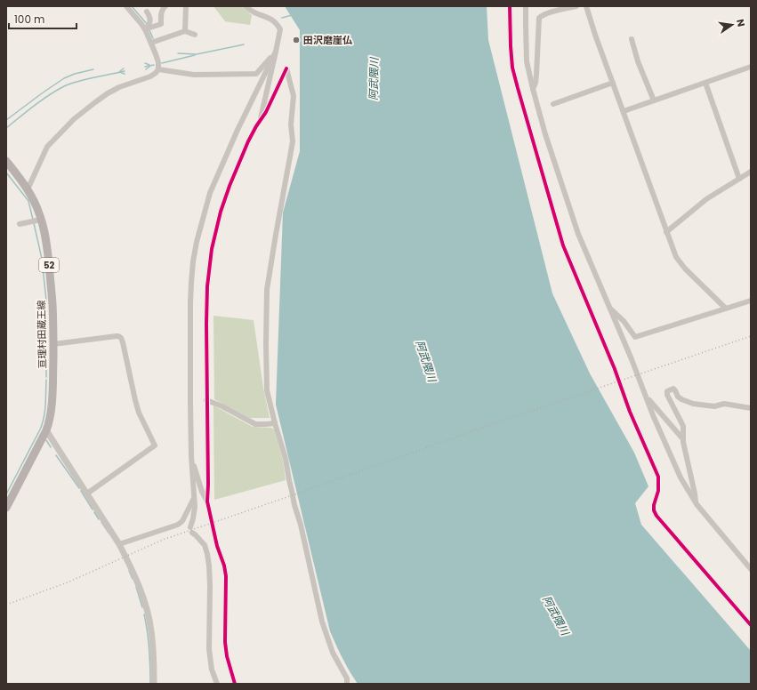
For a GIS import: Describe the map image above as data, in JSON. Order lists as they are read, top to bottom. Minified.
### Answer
{"streets":{"main road":["52","亘理村田蔵王線"]},"water":["阿武隈川"],"places":["田沢磨崖仏"],"scale_bar":"100 m","north":"right"}
